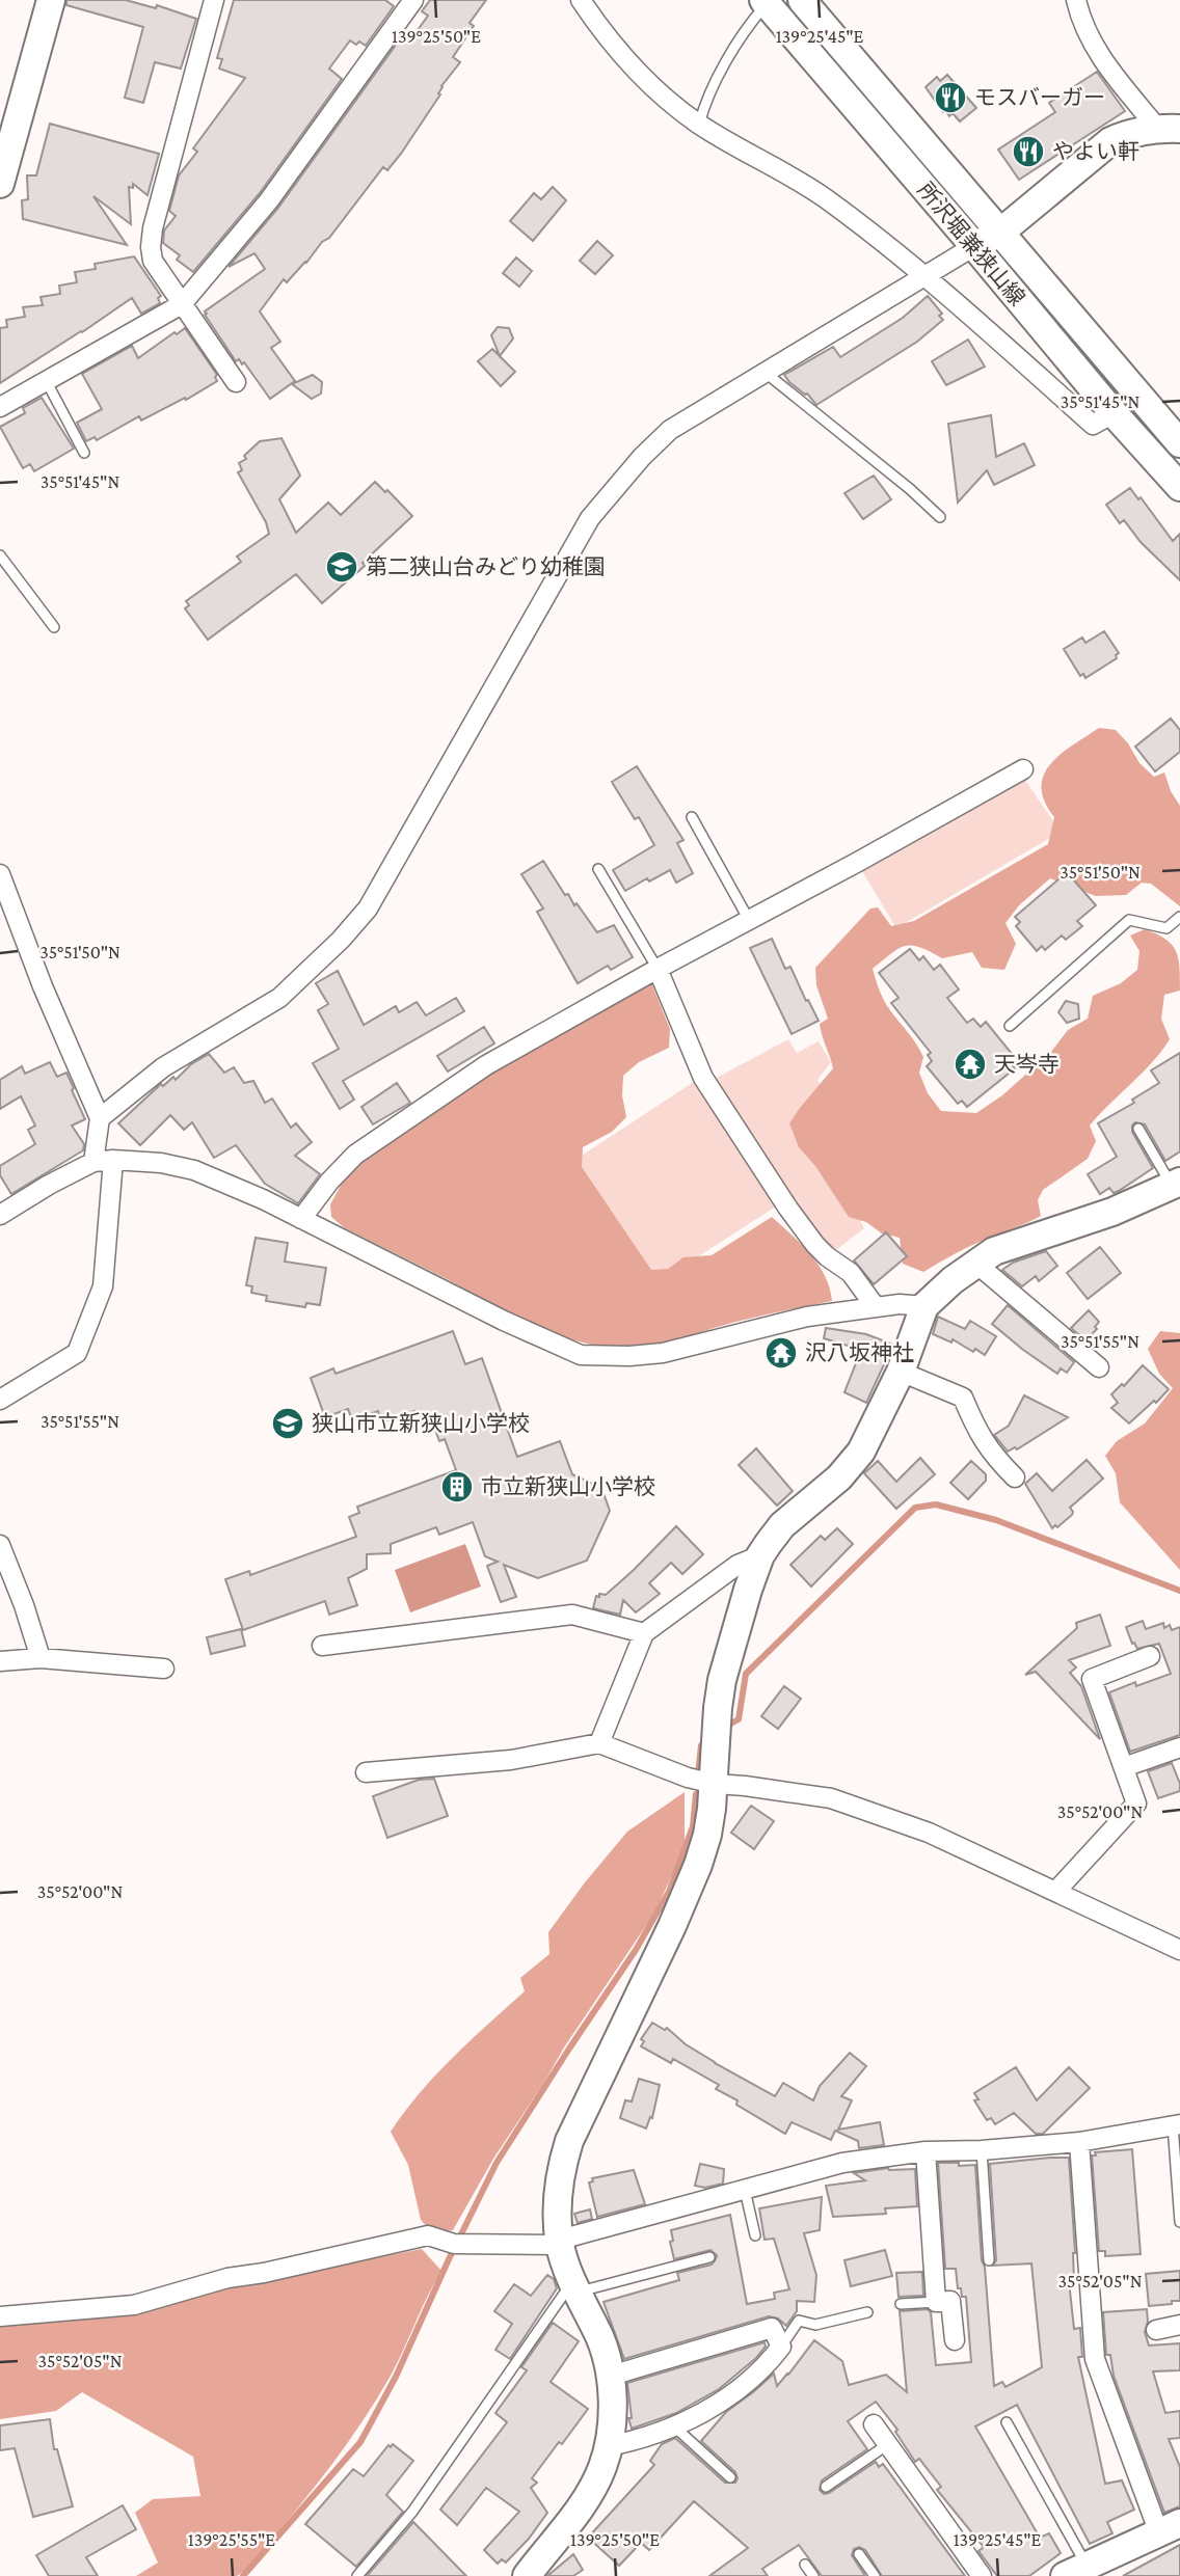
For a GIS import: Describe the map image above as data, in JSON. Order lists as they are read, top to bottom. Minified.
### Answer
{"streets":{"street":["所沢堀兼狭山線"]},"places":{"restaurant":["モスバーガー","やよい軒"],"school or university":["第二狭山台みどり幼稚園","狭山市立新狭山小学校"],"temple":["天岑寺","沢八坂神社"],"building":["市立新狭山小学校"]},"coordinates":["139°25'50\"E","139°25'45\"E","35°51'45\"N","35°51'50\"N","35°51'55\"N","35°52'00\"N","35°52'05\"N","139°25'55\"E"]}
